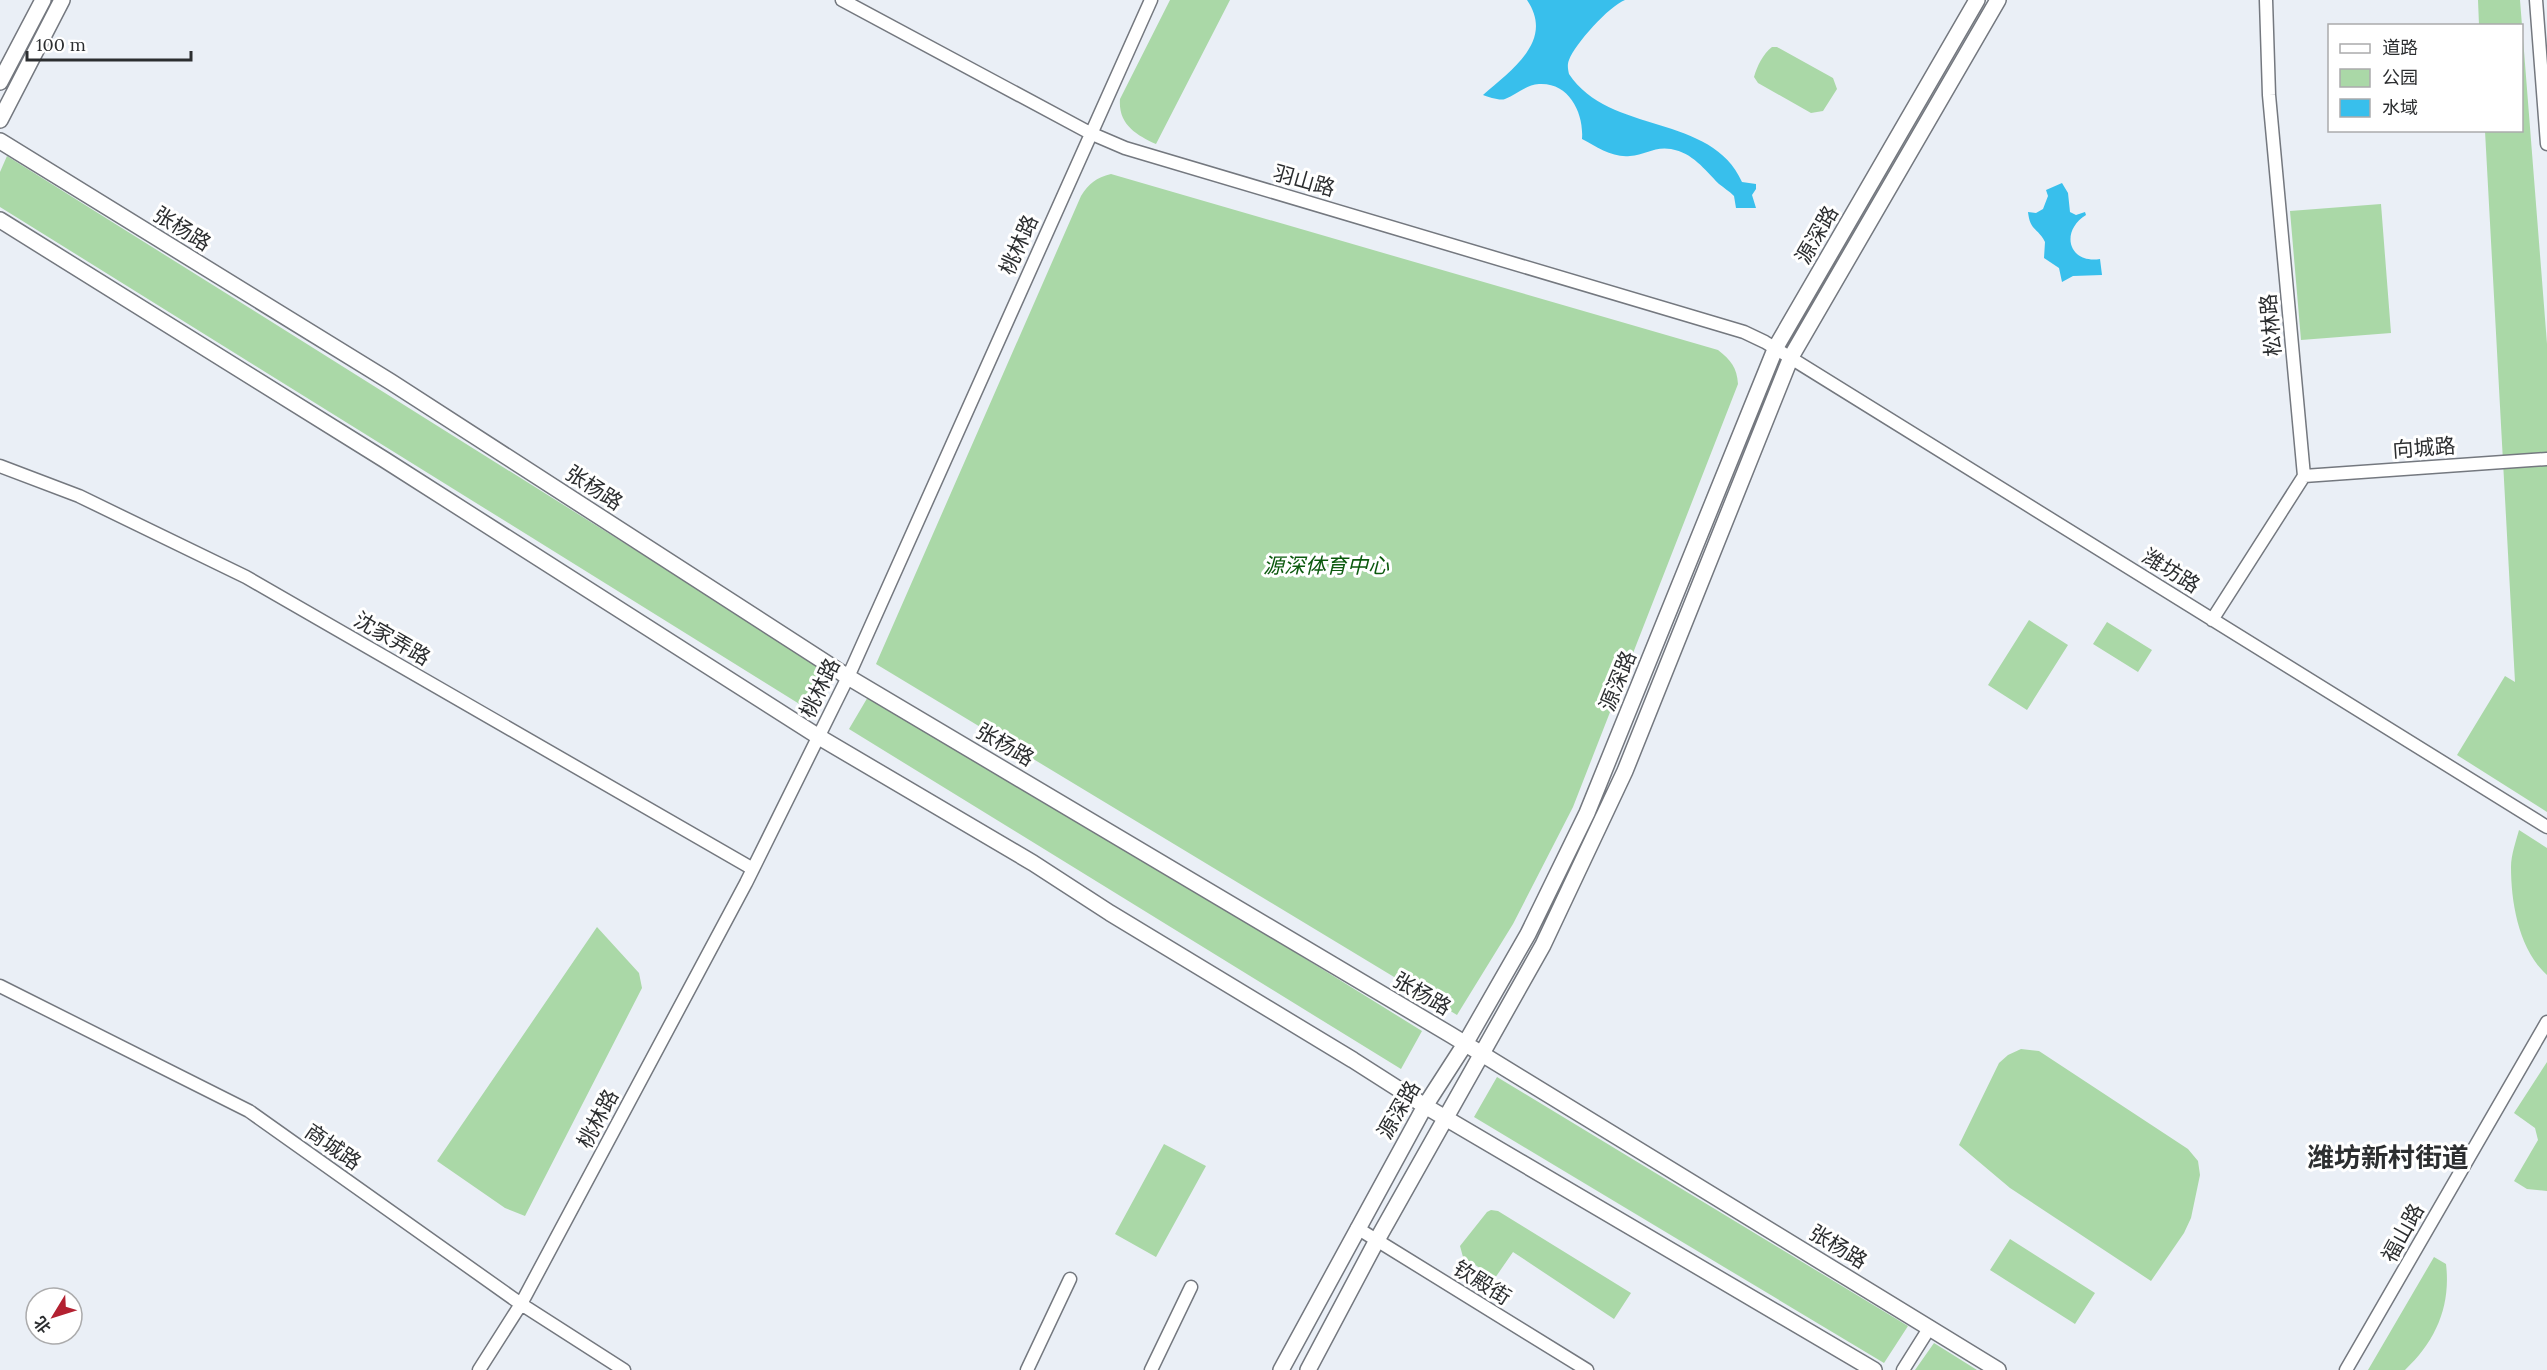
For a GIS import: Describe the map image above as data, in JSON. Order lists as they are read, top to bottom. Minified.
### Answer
{"streets":{"main road":["张杨路","源深路"],"street":["羽山路","桃林路","松林路","向城路","潍坊路","沈家弄路","商城路","福山路","钦殿街"]},"crossings":[["羽山路","源深路"],["羽山路","桃林路"],["羽山路","潍坊路"],["张杨路","源深路"],["张杨路","桃林路"],["源深路","潍坊路"],["源深路","钦殿街"],["桃林路","沈家弄路"],["桃林路","商城路"],["松林路","向城路"]],"districts":["潍坊新村街道"],"parks":["源深体育中心"],"legend":["道路","公园","水域"],"scale_bar":"100 m","north":"bottom left"}
